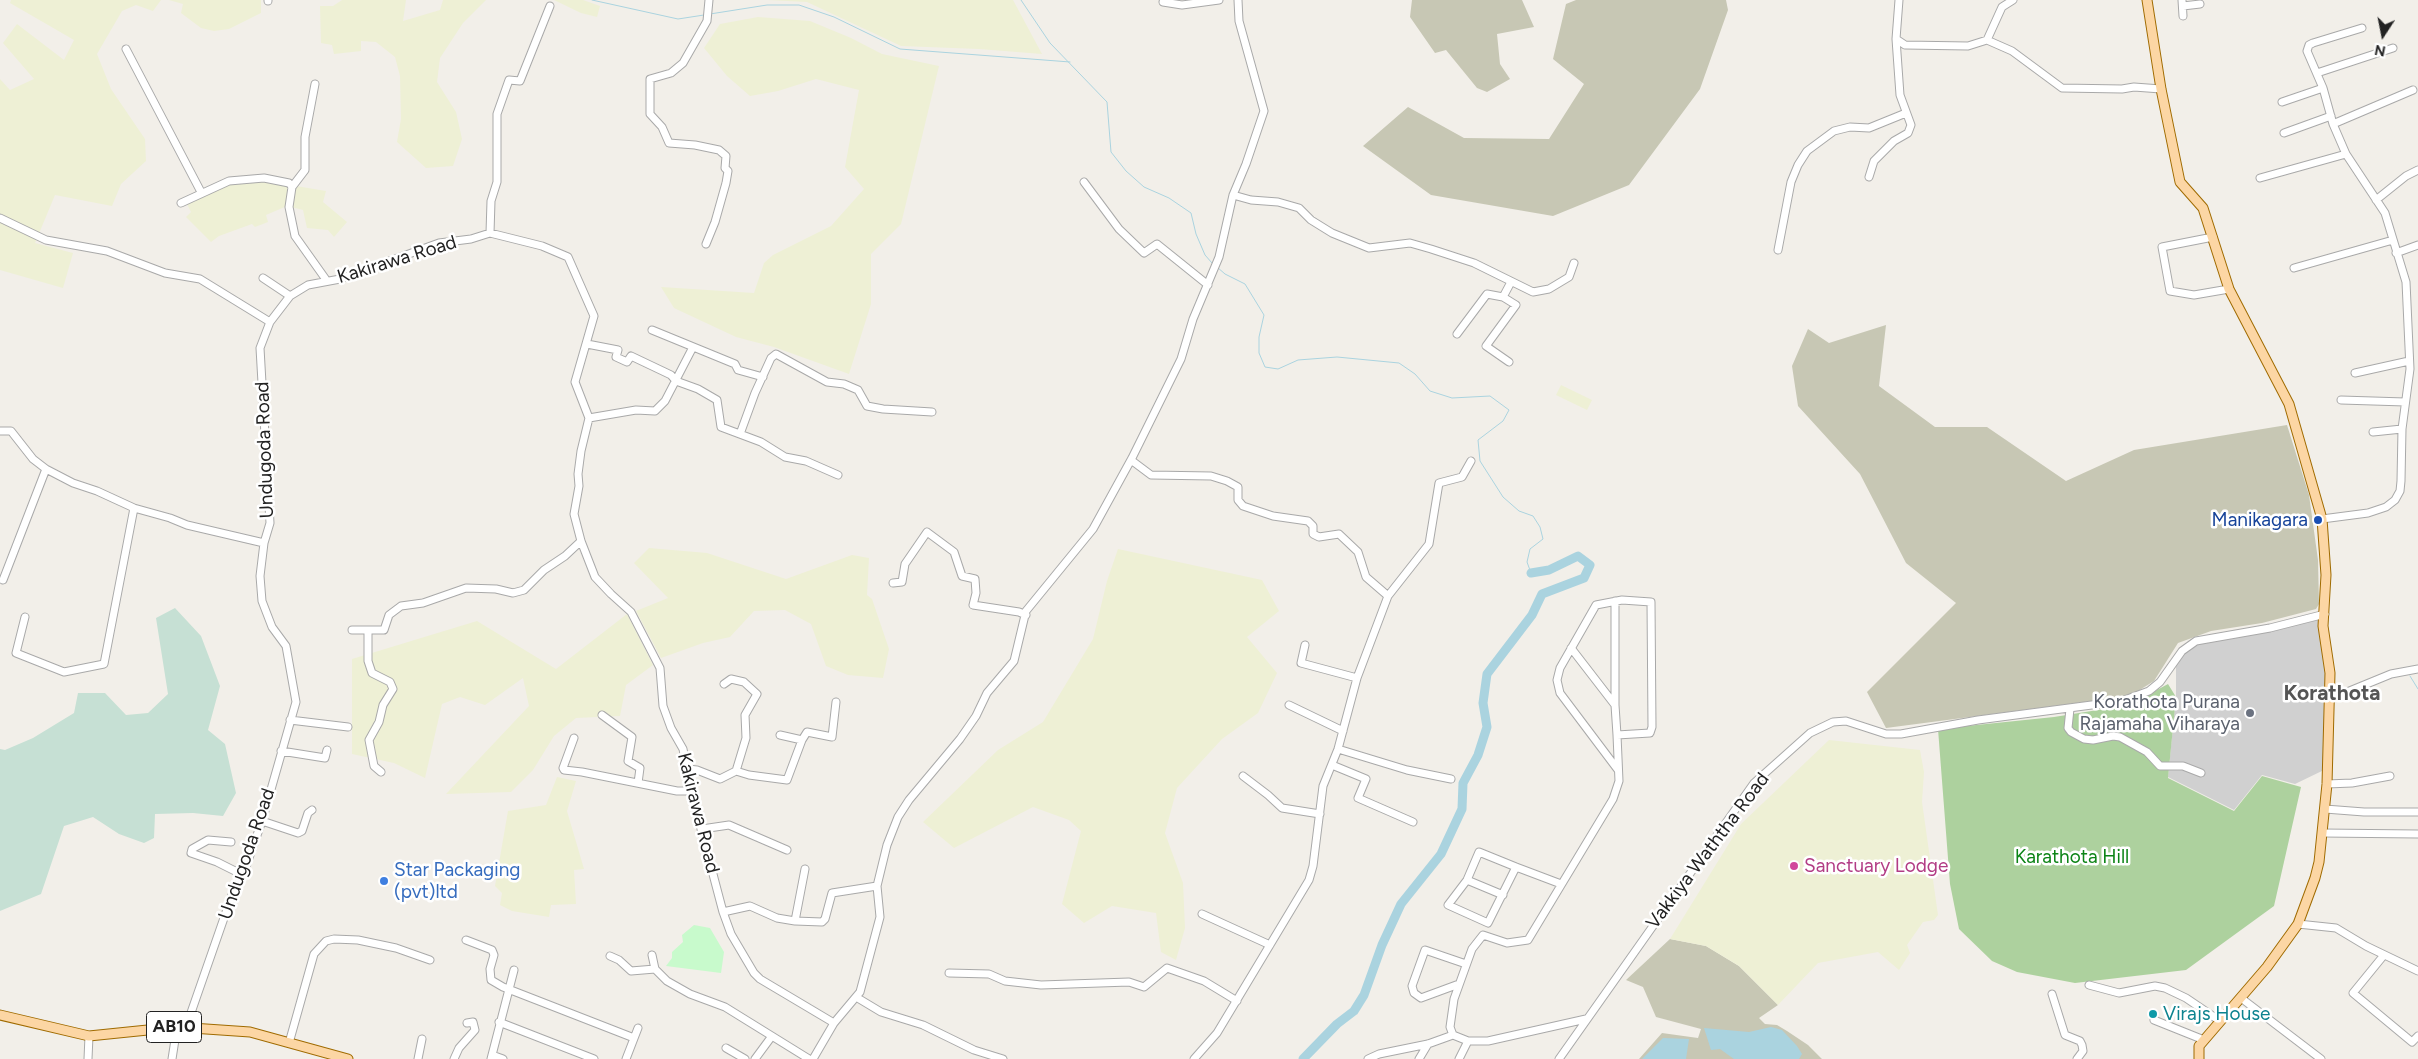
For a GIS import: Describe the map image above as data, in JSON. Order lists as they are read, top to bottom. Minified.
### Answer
{"streets":{"main road":["AB10"],"street":["Kakirawa Road","Undugoda Road","Vakkiya Waththa Road"]},"crossings":[["Kakirawa Road","Undugoda Road"],["Undugoda Road","AB10"]],"districts":["Korathota"],"parks":["Karathota Hill"],"places":["Manikagara","Korathota Purana Rajamaha Viharaya","Sanctuary Lodge","Star Packaging (pvt)ltd","Virajs House"],"north":"bottom"}
